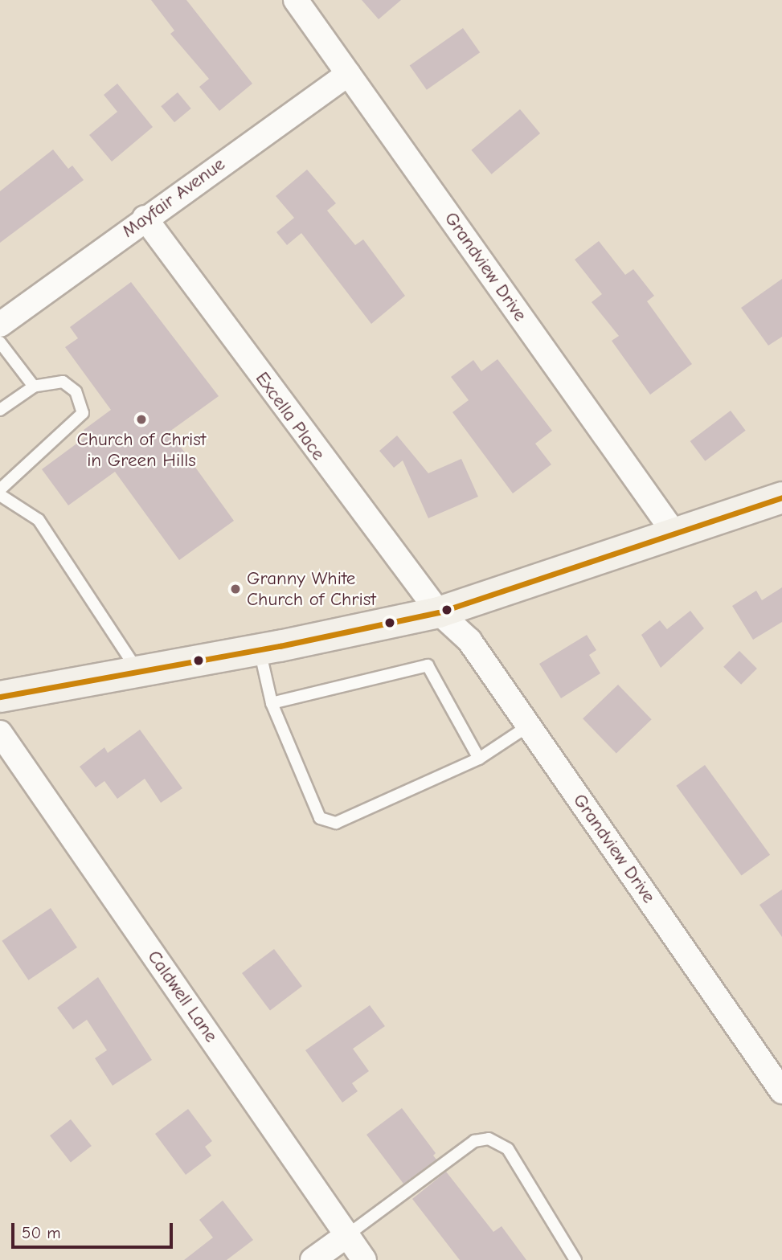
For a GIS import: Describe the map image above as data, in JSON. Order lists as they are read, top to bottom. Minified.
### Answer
{"streets":{"street":["Mayfair Avenue","Grandview Drive","Excella Place","Caldwell Lane"]},"crossings":[["Mayfair Avenue","Grandview Drive"],["Mayfair Avenue","Excella Place"],["Grandview Drive","Excella Place"]],"places":["Church of Christ in Green Hills","Granny White Church of Christ"],"scale_bar":"50 m"}
